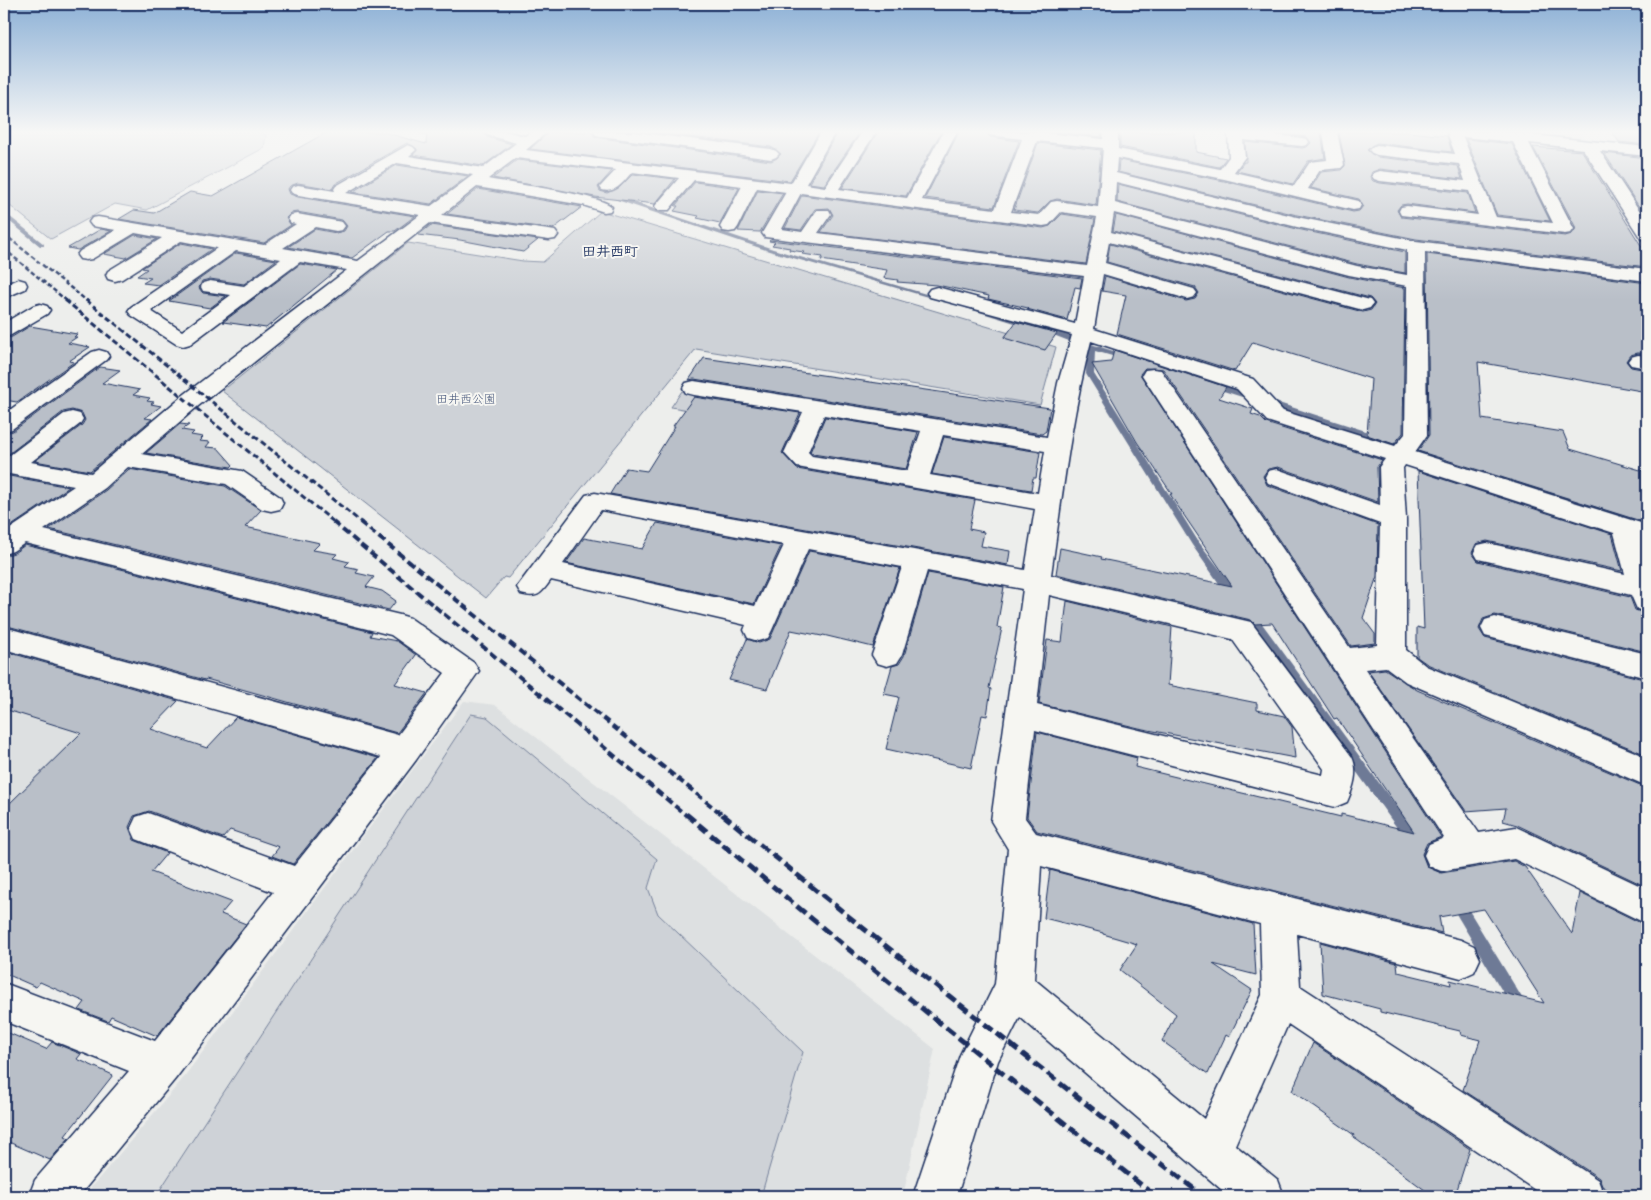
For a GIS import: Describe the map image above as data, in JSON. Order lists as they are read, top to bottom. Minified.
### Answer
{"districts":["田井西町"],"parks":["田井西公園"]}
